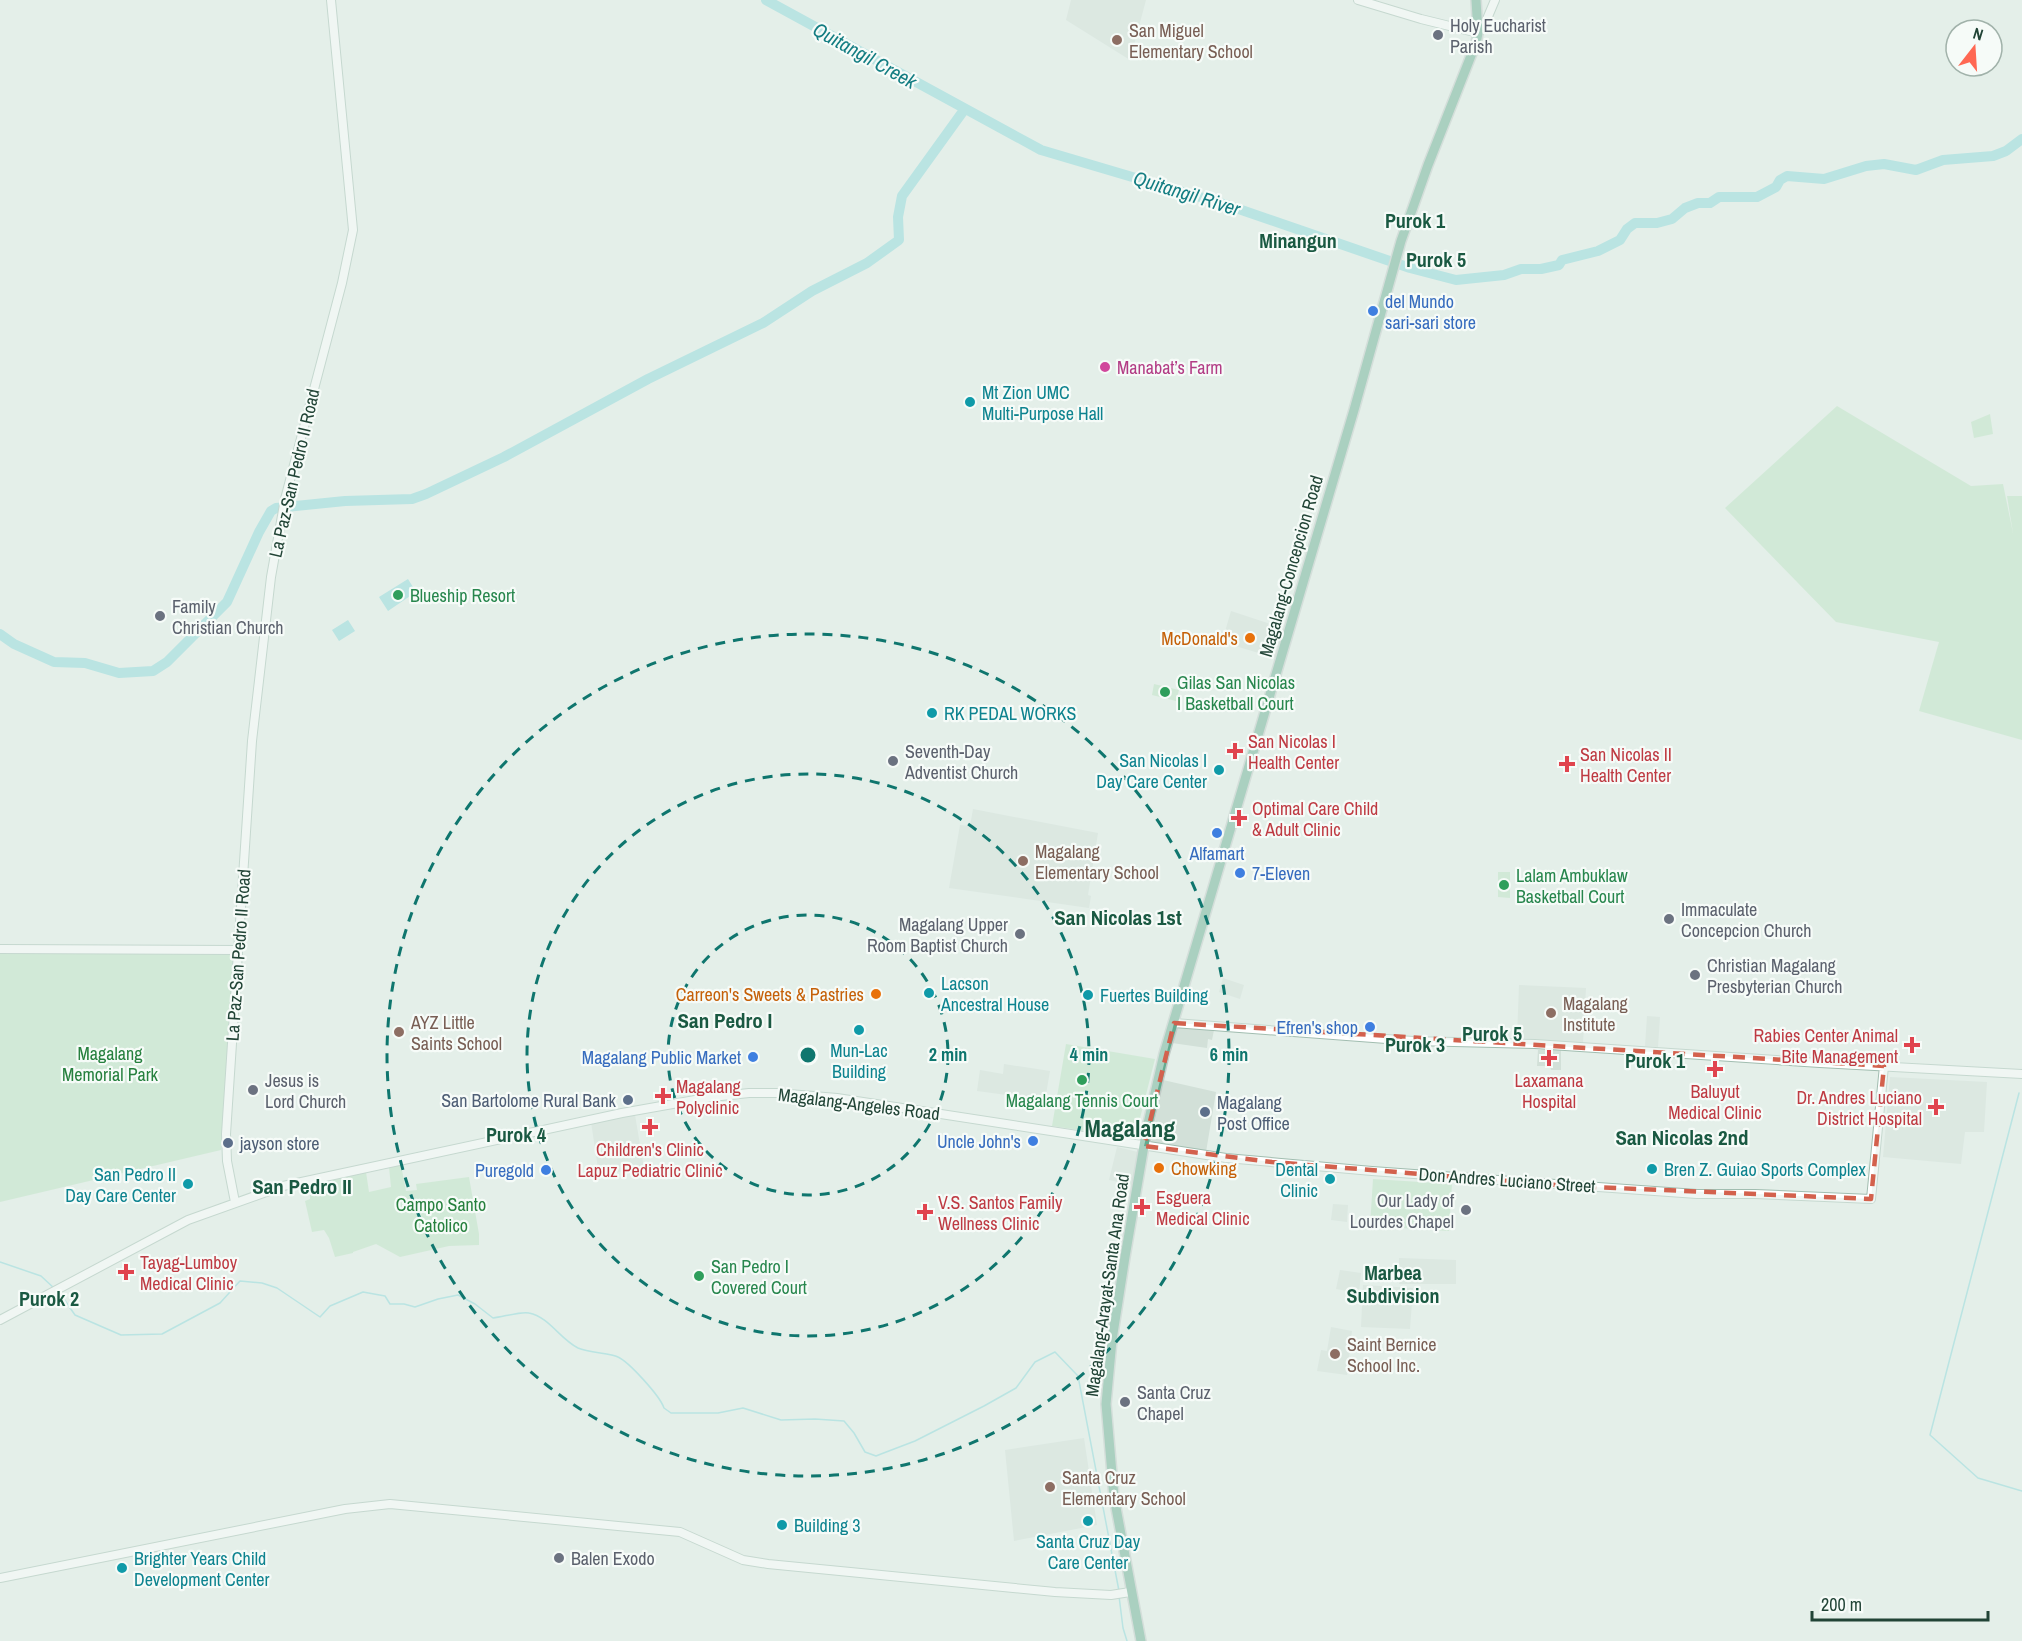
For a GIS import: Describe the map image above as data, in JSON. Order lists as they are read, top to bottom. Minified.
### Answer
{"streets":{"main road":["Magalang-Concepcion Road","Magalang-Arayat-Santa Ana Road"],"street":["La Paz-San Pedro II Road","Magalang-Angeles Road","Don Andres Luciano Street"]},"crossings":[["La Paz-San Pedro II Road","Magalang-Angeles Road"],["Magalang-Concepcion Road","Magalang-Angeles Road"],["Magalang-Concepcion Road","Don Andres Luciano Street"],["Magalang-Concepcion Road","Magalang-Arayat-Santa Ana Road"],["Magalang-Angeles Road","Don Andres Luciano Street"],["Magalang-Angeles Road","Magalang-Arayat-Santa Ana Road"],["Don Andres Luciano Street","Magalang-Arayat-Santa Ana Road"]],"districts":["Purok 1","Minangun","Purok 5","San Nicolas 1st","San Pedro I","Purok 5","Purok 3","Purok 1","Magalang","Purok 4","San Nicolas 2nd","San Pedro II","Marbea Subdivision","Purok 2"],"water":["Quitangil Creek","Quitangil River"],"parks":["Magalang Memorial Park","Campo Santo Catolico"],"places":{"other":["Holy Eucharist Parish","San Miguel Elementary School","del Mundo sari-sari store","Manabat’s Farm","Mt Zion UMC Multi-Purpose Hall","Blueship Resort","Family Christian Church","McDonald's","Gilas San Nicolas I Basketball Court","RK PEDAL WORKS","Seventh-Day Adventist Church","San Nicolas I Day Care Center","Alfamart","Magalang Elementary School","7-Eleven","Lalam Ambuklaw Basketball Court","Immaculate Concepcion Church","Magalang Upper Room Baptist Church","Christian Magalang Presbyterian Church","Lacson Ancestral House","Carreon's Sweets & Pastries","Fuertes Building","Magalang Institute","Efren's shop","Mun-Lac Building","AYZ Little Saints School","Magalang Public Market","Magalang Tennis Court","Jesus is Lord Church","San Bartolome Rural Bank","Magalang Post Office","Uncle John's","jayson store","Chowking","Bren Z. Guiao Sports Complex","Puregold","Dental Clinic","San Pedro II Day Care Center","Our Lady of Lourdes Chapel","San Pedro I Covered Court","Saint Bernice School Inc.","Santa Cruz Chapel","Santa Cruz Elementary School","Santa Cruz Day Care Center","Building 3","Balen Exodo","Brighter Years Child Development Center"],"health":["San Nicolas I Health Center","San Nicolas II Health Center","Optimal Care Child & Adult Clinic","Rabies Center Animal Bite Management","Laxamana Hospital","Baluyut Medical Clinic","Magalang Polyclinic","Dr. Andres Luciano District Hospital","Children's Clinic Lapuz Pediatric Clinic","Esguera Medical Clinic","V.S. Santos Family Wellness Clinic","Tayag-Lumboy Medical Clinic"]},"scale_bar":"200 m","north":"top","rings":["2 min","4 min","6 min"]}
